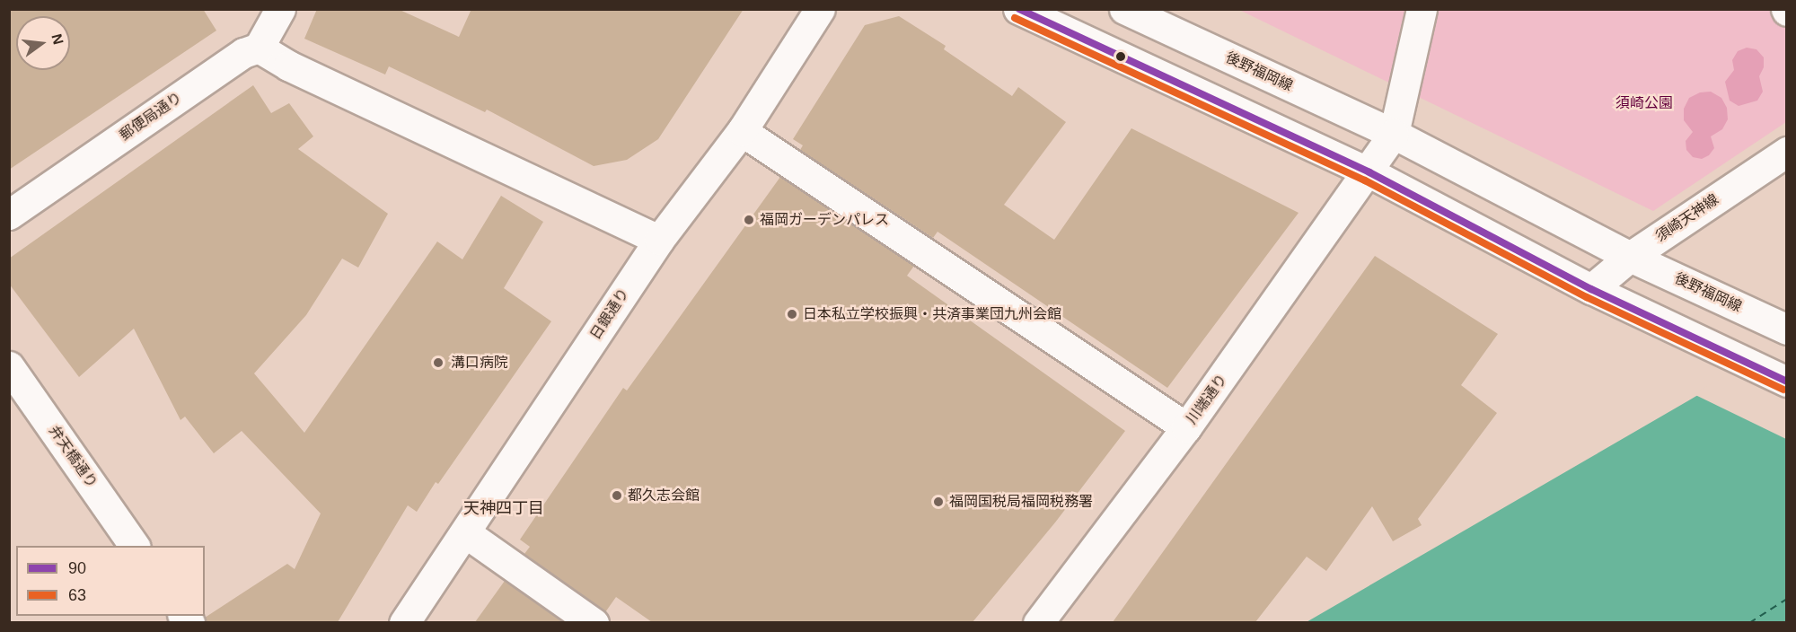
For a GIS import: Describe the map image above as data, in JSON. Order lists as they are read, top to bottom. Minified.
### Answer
{"streets":{"street":["後野福岡線","郵便局通り","須崎天神線","日銀通り","川端通り","弁天橋通り"]},"crossings":[["後野福岡線","須崎天神線"],["後野福岡線","川端通り"]],"districts":["天神四丁目"],"parks":["須崎公園"],"places":["福岡ガーデンパレス","日本私立学校振興・共済事業団九州会館","溝口病院","都久志会館","福岡国税局福岡税務署"],"lines":["transit line 90","transit line 63"],"legend":["90","63"],"north":"right"}
